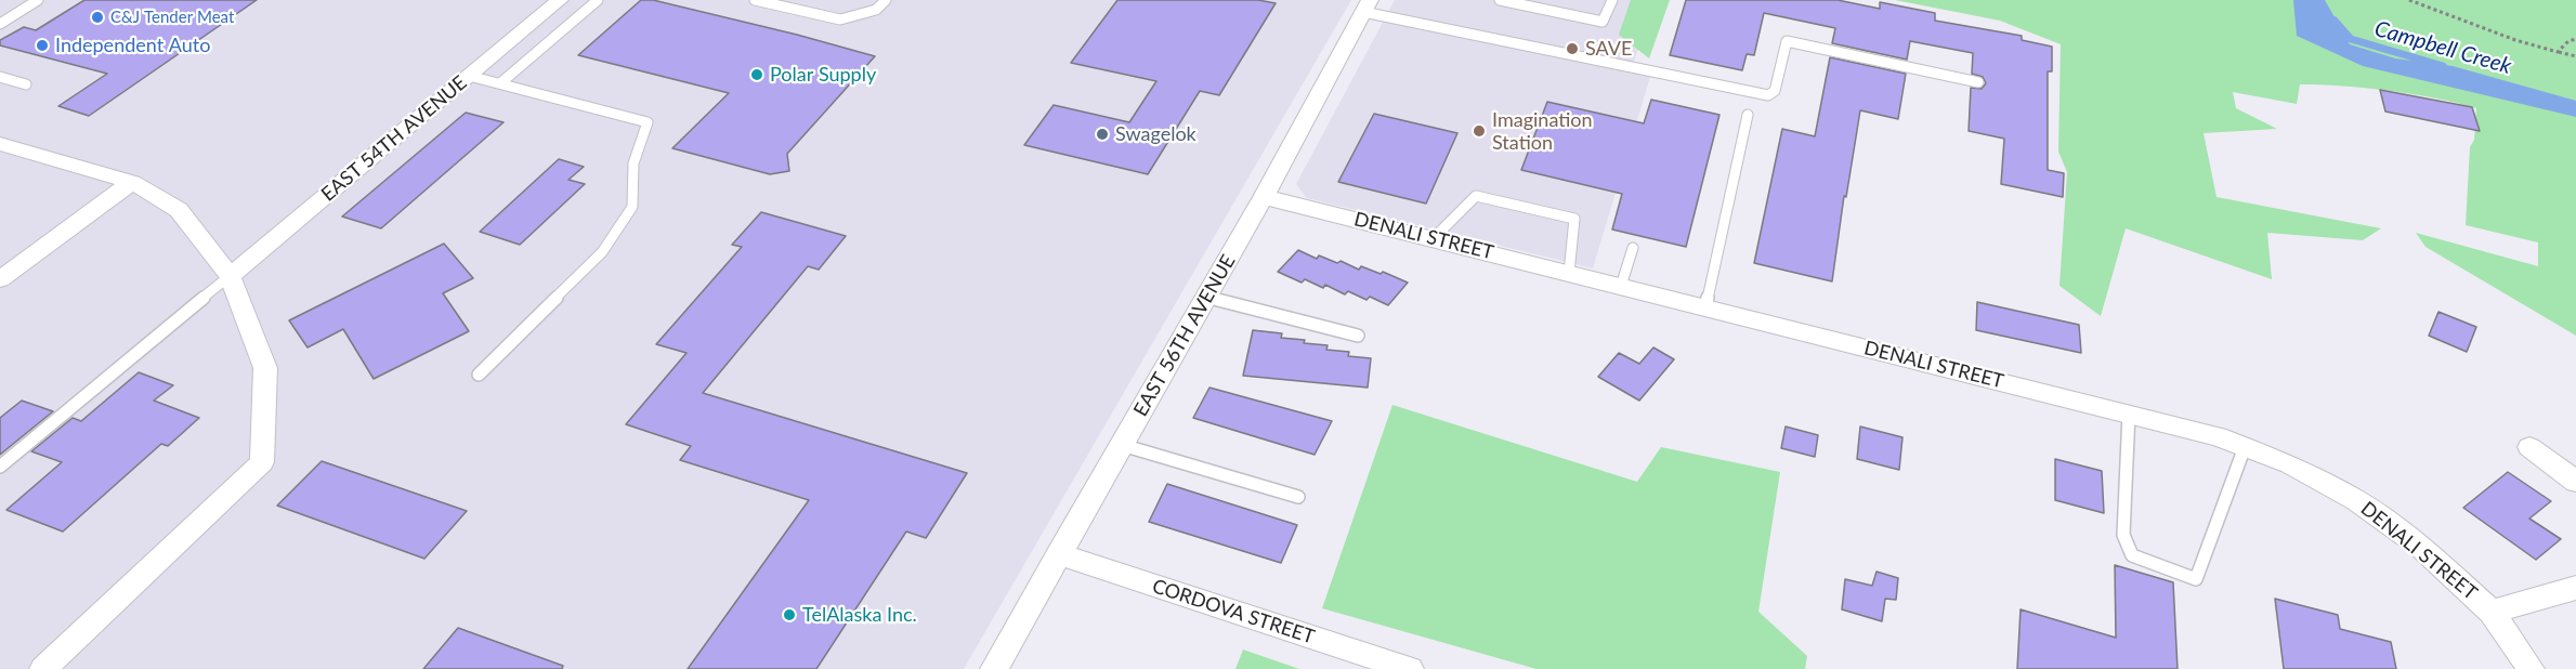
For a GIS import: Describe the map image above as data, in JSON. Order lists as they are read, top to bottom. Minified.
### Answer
{"streets":{"street":["EAST 54TH AVENUE","DENALI STREET","EAST 56TH AVENUE","CORDOVA STREET"]},"crossings":[["DENALI STREET","EAST 56TH AVENUE"],["EAST 56TH AVENUE","CORDOVA STREET"]],"water":["Campbell Creek"],"places":["C&J Tender Meat","Independent Auto","SAVE","Polar Supply","Imagination Station","Swagelok","TelAlaska Inc."]}
